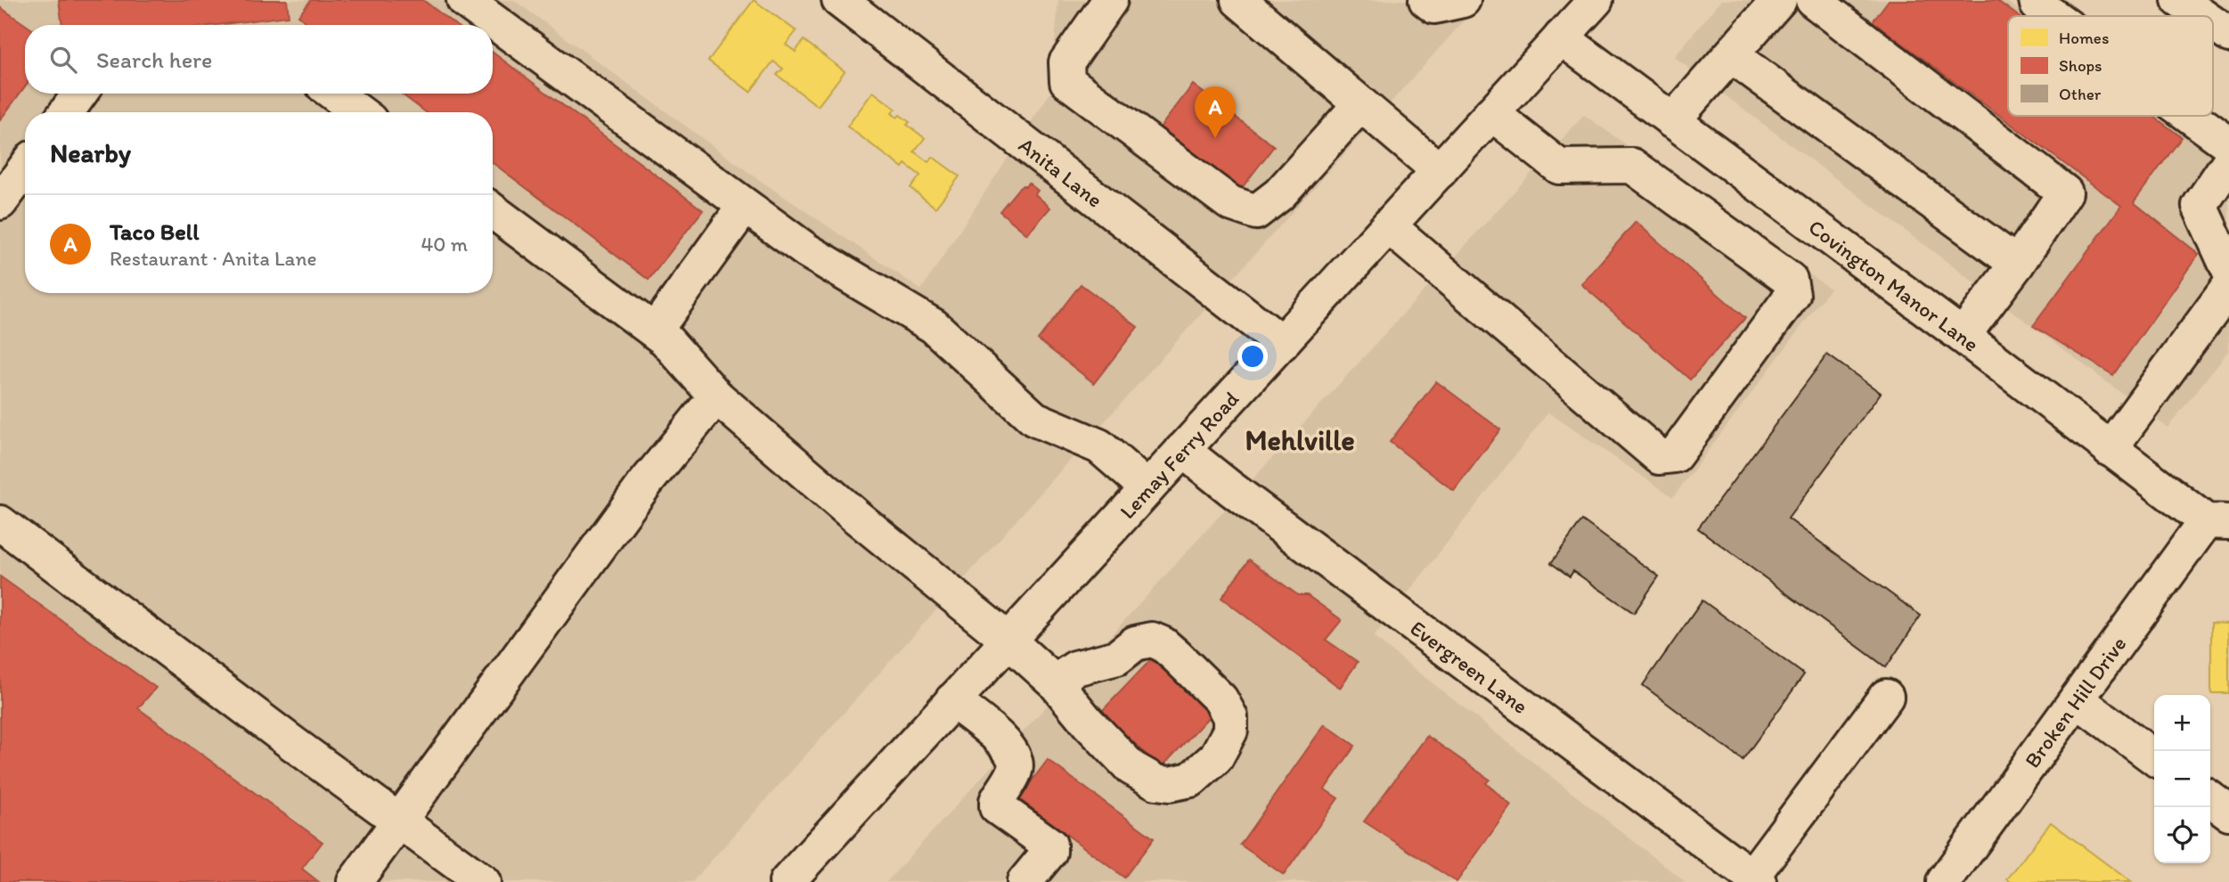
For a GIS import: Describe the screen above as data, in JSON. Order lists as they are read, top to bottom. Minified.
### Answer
{"streets":{"street":["Anita Lane","Covington Manor Lane","Lemay Ferry Road","Evergreen Lane","Broken Hill Drive"]},"crossings":[["Anita Lane","Lemay Ferry Road"],["Covington Manor Lane","Lemay Ferry Road"],["Covington Manor Lane","Broken Hill Drive"],["Lemay Ferry Road","Evergreen Lane"]],"districts":["Mehlville"],"legend":["Homes","Shops","Other"],"page":{"search":"Search here","pins":"A","heading":"Nearby","list":[{"mark":"A","name":"Taco Bell","note":"Restaurant · Anita Lane","value":"40 m"}],"map_buttons":["+","−"]}}
